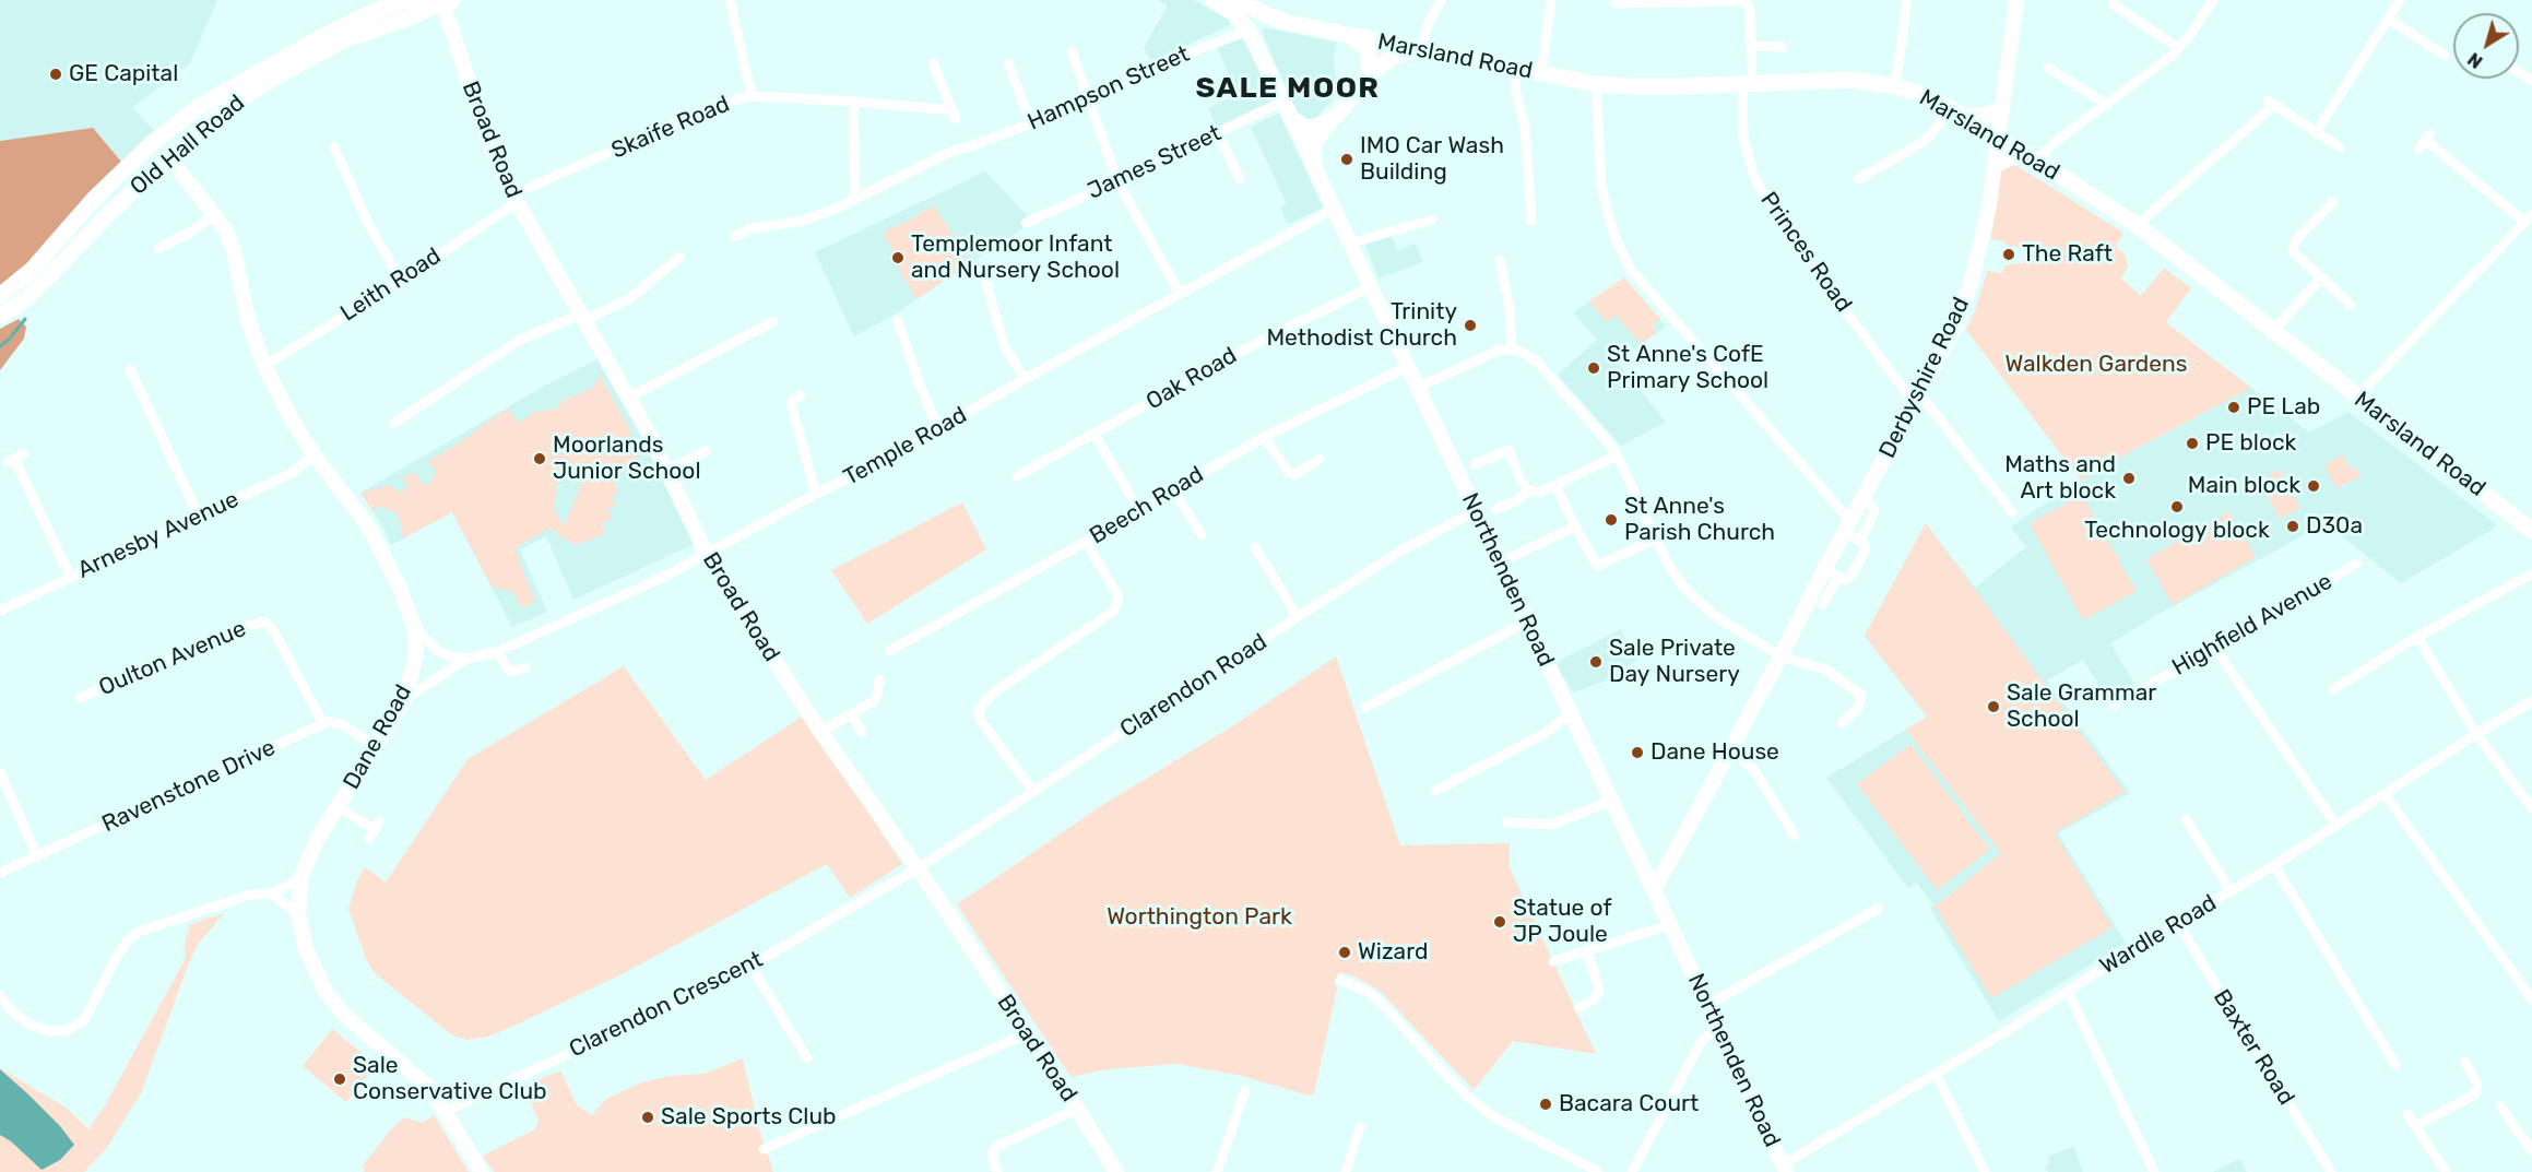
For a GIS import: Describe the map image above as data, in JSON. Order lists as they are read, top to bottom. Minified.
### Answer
{"streets":{"main road":["Marsland Road","Broad Road","Old Hall Road","Derbyshire Road","Northenden Road","Dane Road"],"street":["Hampson Street","Skaife Road","James Street","Princes Road","Leith Road","Oak Road","Temple Road","Beech Road","Arnesby Avenue","Highfield Avenue","Oulton Avenue","Clarendon Road","Ravenstone Drive","Wardle Road","Clarendon Crescent","Baxter Road"]},"crossings":[["Marsland Road","Princes Road"],["Marsland Road","Derbyshire Road"],["Hampson Street","Northenden Road"],["Skaife Road","Broad Road"],["Skaife Road","Leith Road"],["Broad Road","Old Hall Road"],["Broad Road","Leith Road"],["Broad Road","Temple Road"],["Broad Road","Clarendon Road"],["Broad Road","Clarendon Crescent"],["Old Hall Road","Dane Road"],["James Street","Northenden Road"],["Princes Road","Derbyshire Road"],["Leith Road","Dane Road"],["Derbyshire Road","Northenden Road"],["Oak Road","Northenden Road"],["Temple Road","Northenden Road"],["Temple Road","Dane Road"],["Beech Road","Northenden Road"],["Arnesby Avenue","Dane Road"],["Northenden Road","Clarendon Road"],["Northenden Road","Wardle Road"],["Oulton Avenue","Ravenstone Drive"],["Clarendon Road","Clarendon Crescent"],["Dane Road","Clarendon Crescent"],["Wardle Road","Baxter Road"]],"districts":["SALE MOOR"],"parks":["Walkden Gardens","Worthington Park"],"places":["GE Capital","IMO Car Wash Building","The Raft","Templemoor Infant and Nursery School","Trinity Methodist Church","St Anne's CofE Primary School","PE Lab","PE block","Moorlands Junior School","Maths and Art block","Main block","Technology block","St Anne's Parish Church","D30a","Sale Private Day Nursery","Sale Grammar School","Dane House","Statue of JP Joule","Wizard","Sale Conservative Club","Bacara Court","Sale Sports Club"],"north":"bottom left"}
